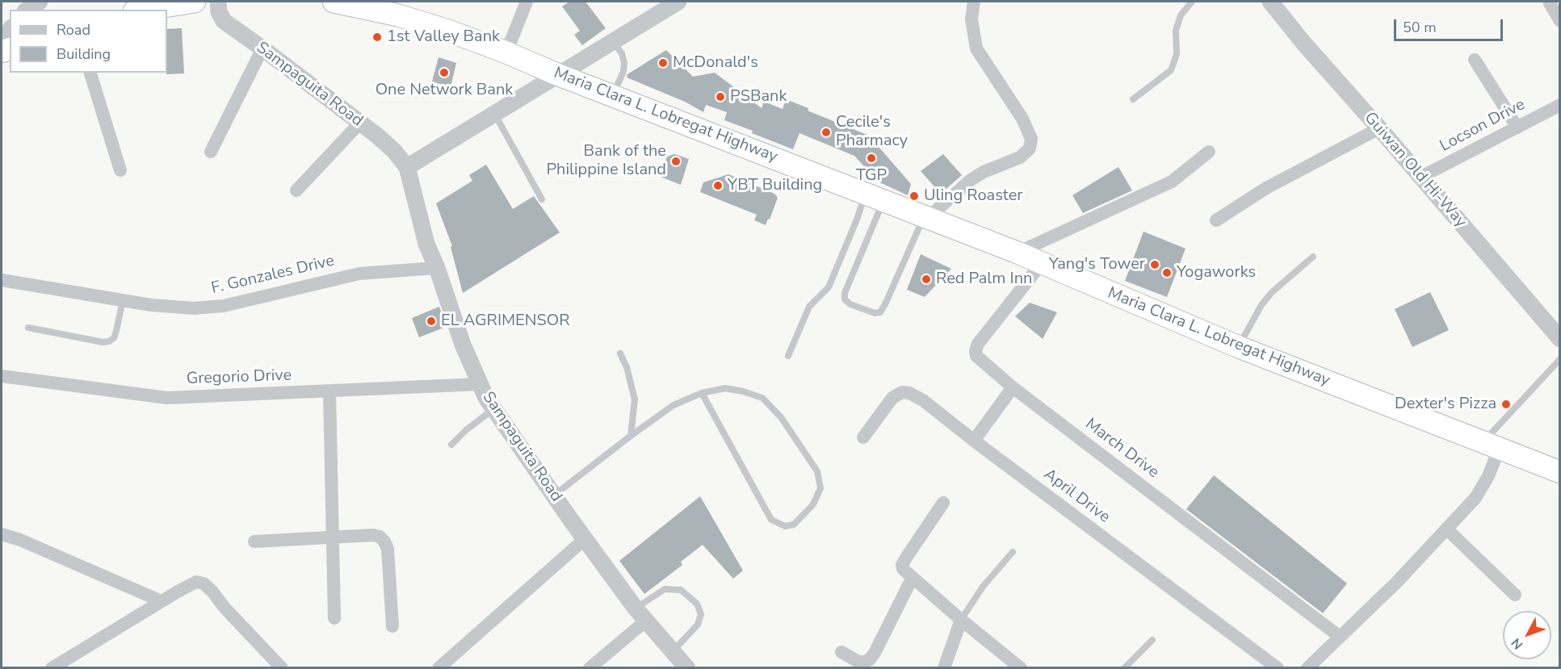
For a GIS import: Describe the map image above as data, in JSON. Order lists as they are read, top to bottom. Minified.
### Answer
{"streets":{"highway":["Maria Clara L. Lobregat Highway"],"street":["Sampaguita Road","Locson Drive","Guiwan Old Hi-Way","F. Gonzales Drive","Gregorio Drive","March Drive","April Drive"]},"crossings":[["Sampaguita Road","F. Gonzales Drive"],["Sampaguita Road","Gregorio Drive"],["Maria Clara L. Lobregat Highway","March Drive"],["Locson Drive","Guiwan Old Hi-Way"]],"places":["1st Valley Bank","McDonald's","One Network Bank","PSBank","Cecile's Pharmacy","TGP","Bank of the Philippine Island","YBT Building","Uling Roaster","Yang's Tower","Yogaworks","Red Palm Inn","EL AGRIMENSOR","Dexter's Pizza"],"legend":["Road","Building"],"scale_bar":"50 m","north":"bottom left"}
